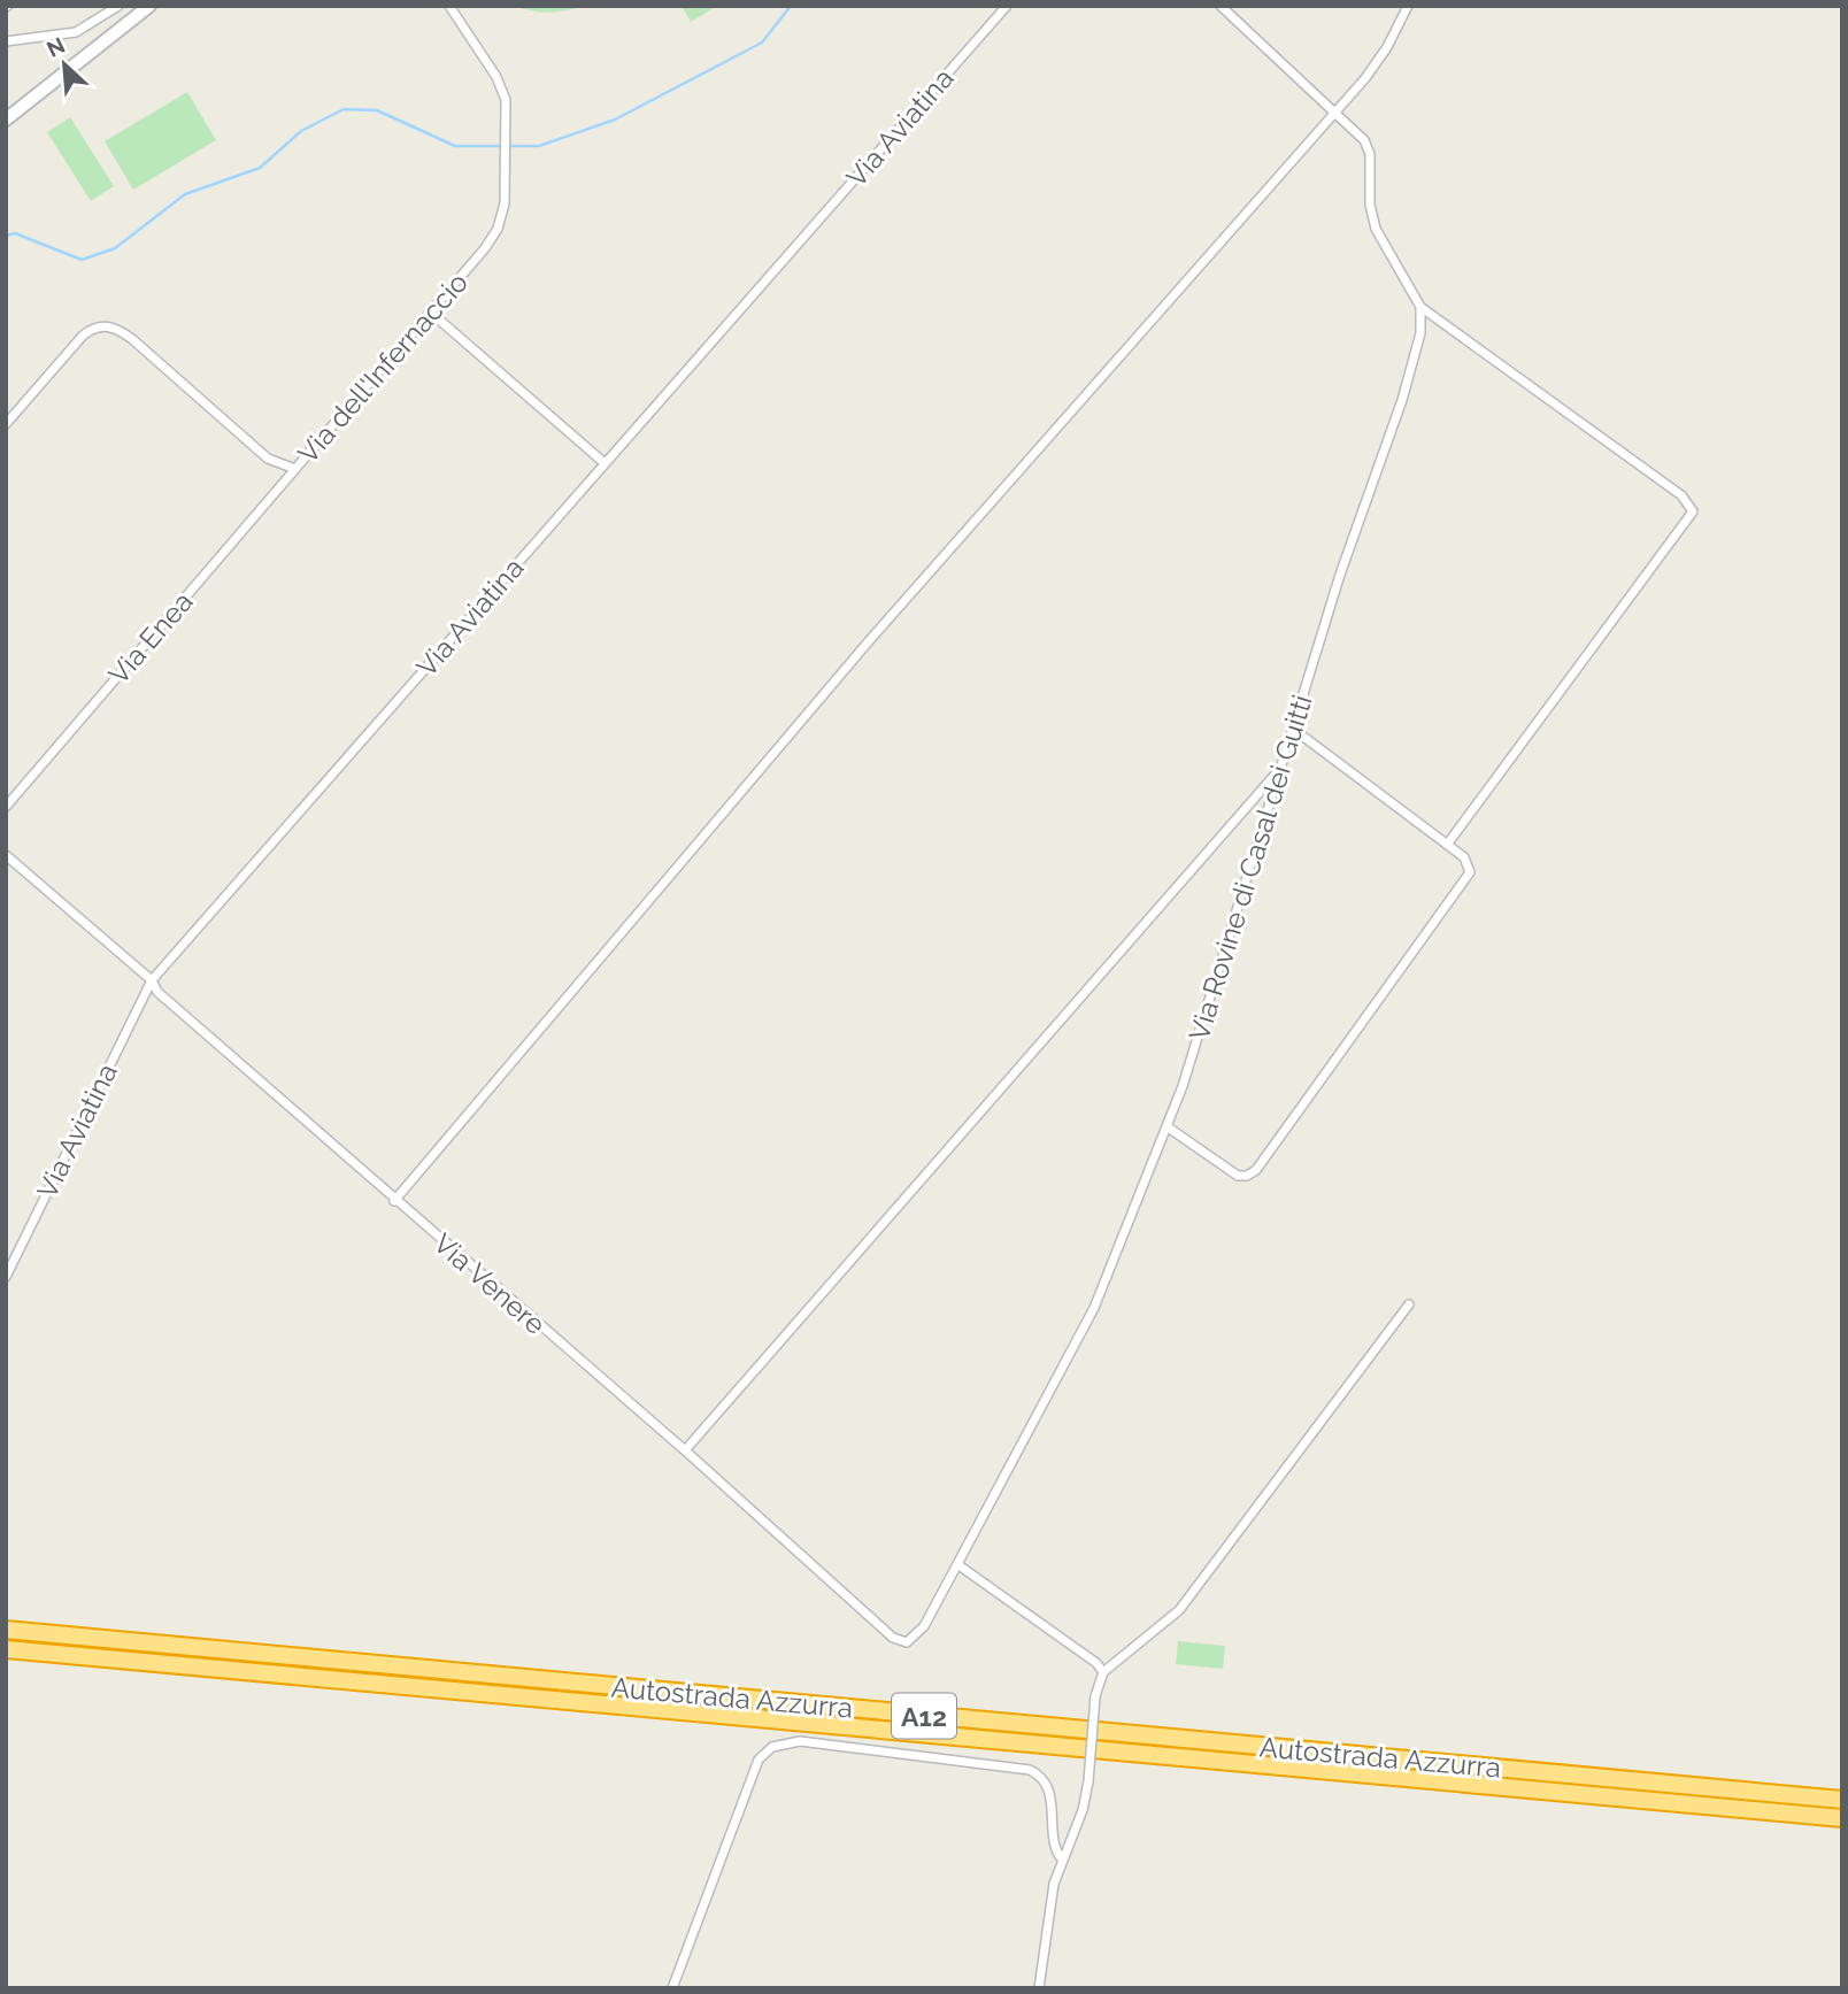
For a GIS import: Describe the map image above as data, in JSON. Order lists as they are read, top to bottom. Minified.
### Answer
{"streets":{"highway":["Autostrada Azzurra","A12"],"street":["Via Aviatina","Via dell'Infernaccio","Via Enea","Via Rovine di Casal dei Guitti","Via Venere"]},"crossings":[["Via Aviatina","Via Venere"],["Via dell'Infernaccio","Via Enea"],["Via Rovine di Casal dei Guitti","Via Venere"]],"north":"top left"}
